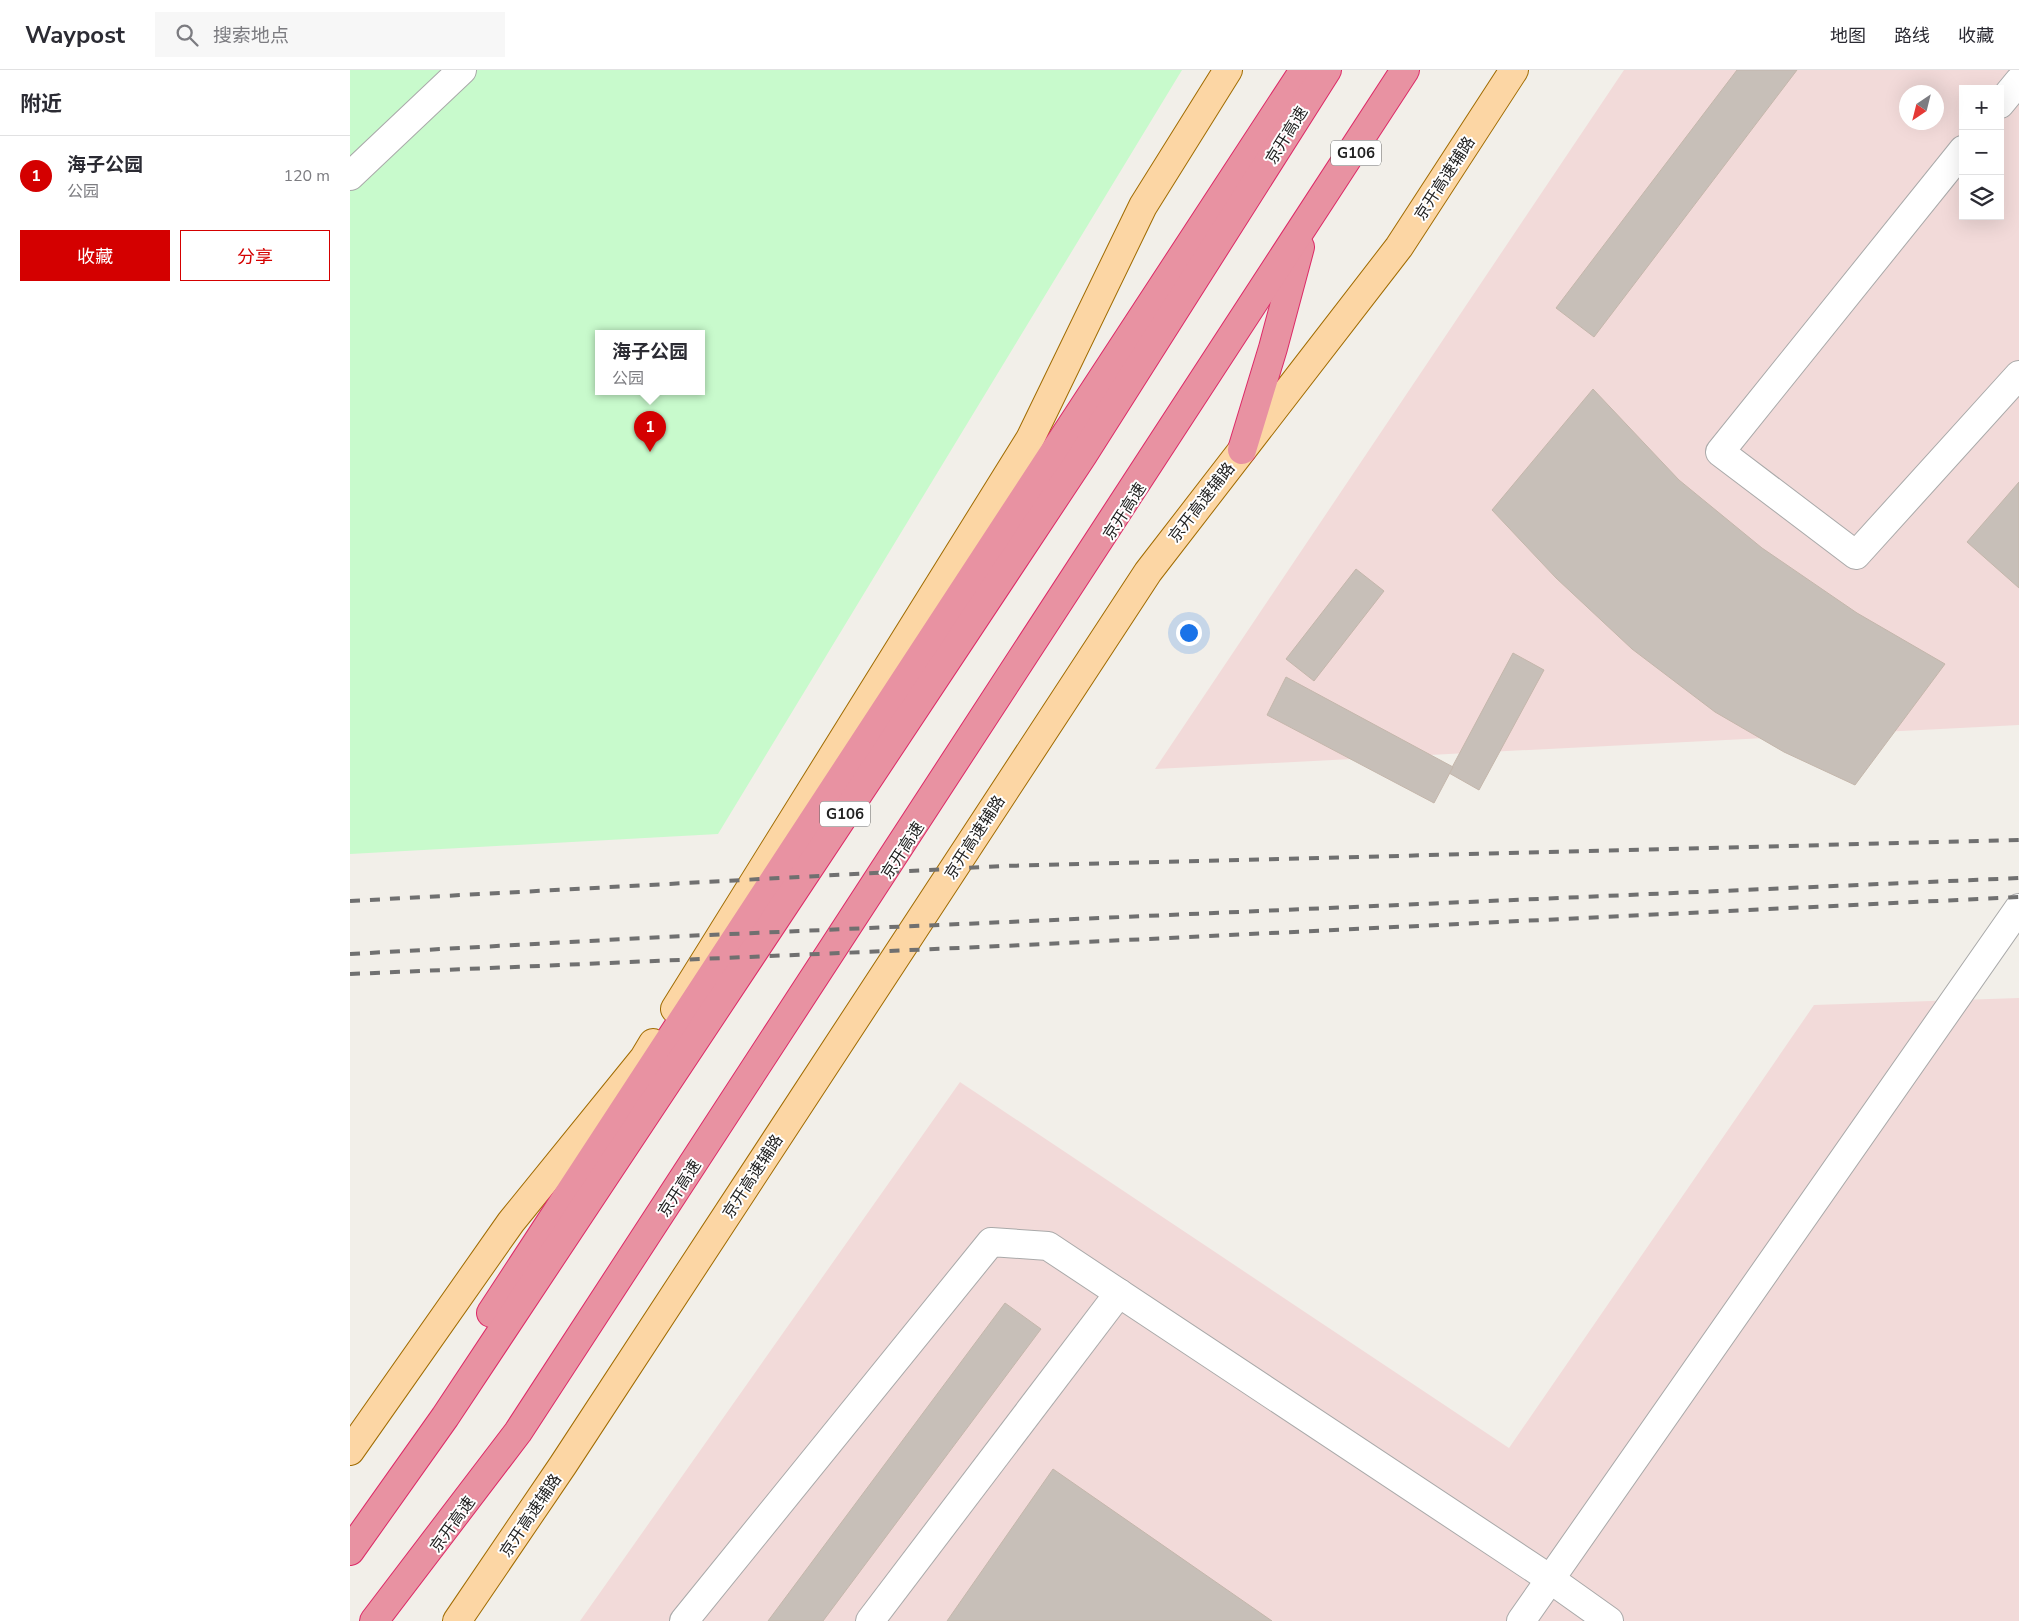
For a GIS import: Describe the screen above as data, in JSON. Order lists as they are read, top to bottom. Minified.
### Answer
{"streets":{"highway":["京开高速","G106"],"main road":["京开高速辅路"]},"north":"bottom left","page":{"header":"Waypost","search":"搜索地点","nav":["地图","路线","收藏"],"heading":"附近","map_buttons":["+","−"],"list":[{"mark":"1","name":"海子公园","note":"公园","value":"120 m"}],"buttons":["收藏","分享"],"popup":["海子公园","公园"],"pins":"1"}}
